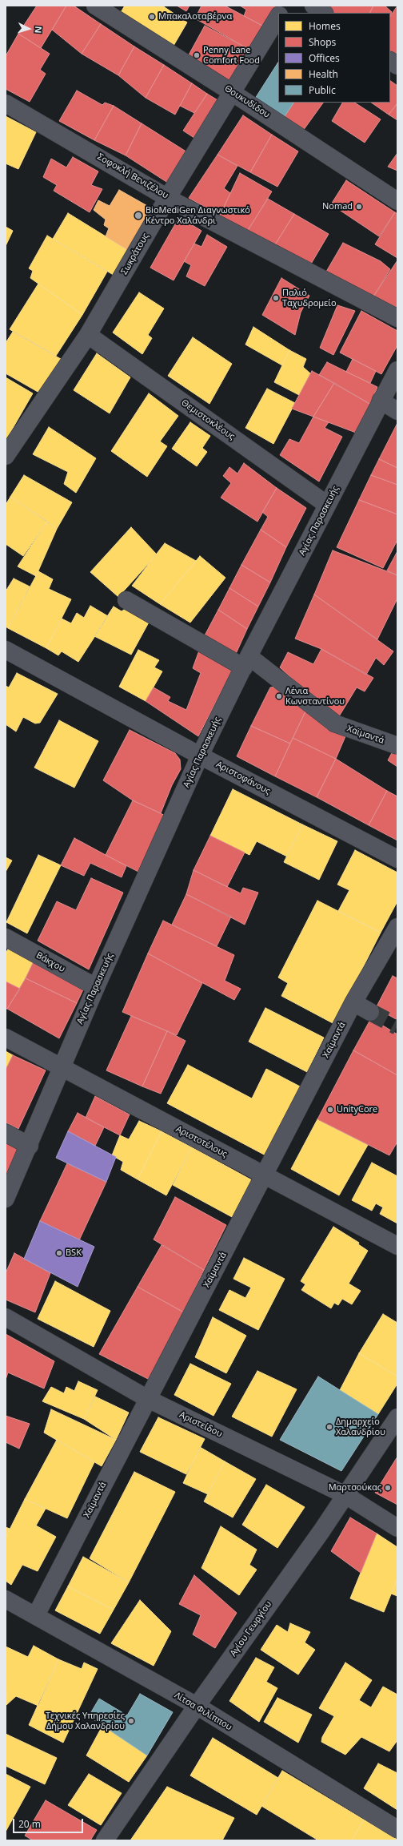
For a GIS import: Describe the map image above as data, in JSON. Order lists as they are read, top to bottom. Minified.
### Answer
{"streets":{"street":["Θουκυδίδου","Σοφοκλή Βενιζέλου","Σωκράτους","Θεμιστοκλέους","Αγίας Παρασκευής","Χαϊμαντά","Αριστοφάνους","Βάκχου","Αριστοτέλους","Αριστείδου","Αγίου Γεωργίου","Λίτσα Φιλίππου"]},"crossings":[["Θουκυδίδου","Σωκράτους"],["Σοφοκλή Βενιζέλου","Σωκράτους"],["Σωκράτους","Θεμιστοκλέους"],["Θεμιστοκλέους","Αγίας Παρασκευής"],["Αγίας Παρασκευής","Χαϊμαντά"],["Αγίας Παρασκευής","Αριστοφάνους"],["Αγίας Παρασκευής","Βάκχου"],["Αγίας Παρασκευής","Αριστοτέλους"],["Χαϊμαντά","Αριστοτέλους"],["Χαϊμαντά","Αριστείδου"],["Χαϊμαντά","Λίτσα Φιλίππου"],["Αριστείδου","Αγίου Γεωργίου"],["Αγίου Γεωργίου","Λίτσα Φιλίππου"]],"places":["Μπακαλοταβέρνα","Penny Lane Comfort Food","Nomad","BioMediGen Διαγνωστικό Κέντρο Χαλάνδρι","Παλιό Ταχυδρομείο","Λένια Κωνσταντίνου","UnityCore","BSK","Δημαρχείο Χαλανδρίου","Μαρτσούκας","Τεχνικές Υπηρεσίες Δήμου Χαλανδρίου"],"legend":["Homes","Shops","Offices","Health","Public"],"scale_bar":"20 m","north":"right"}
